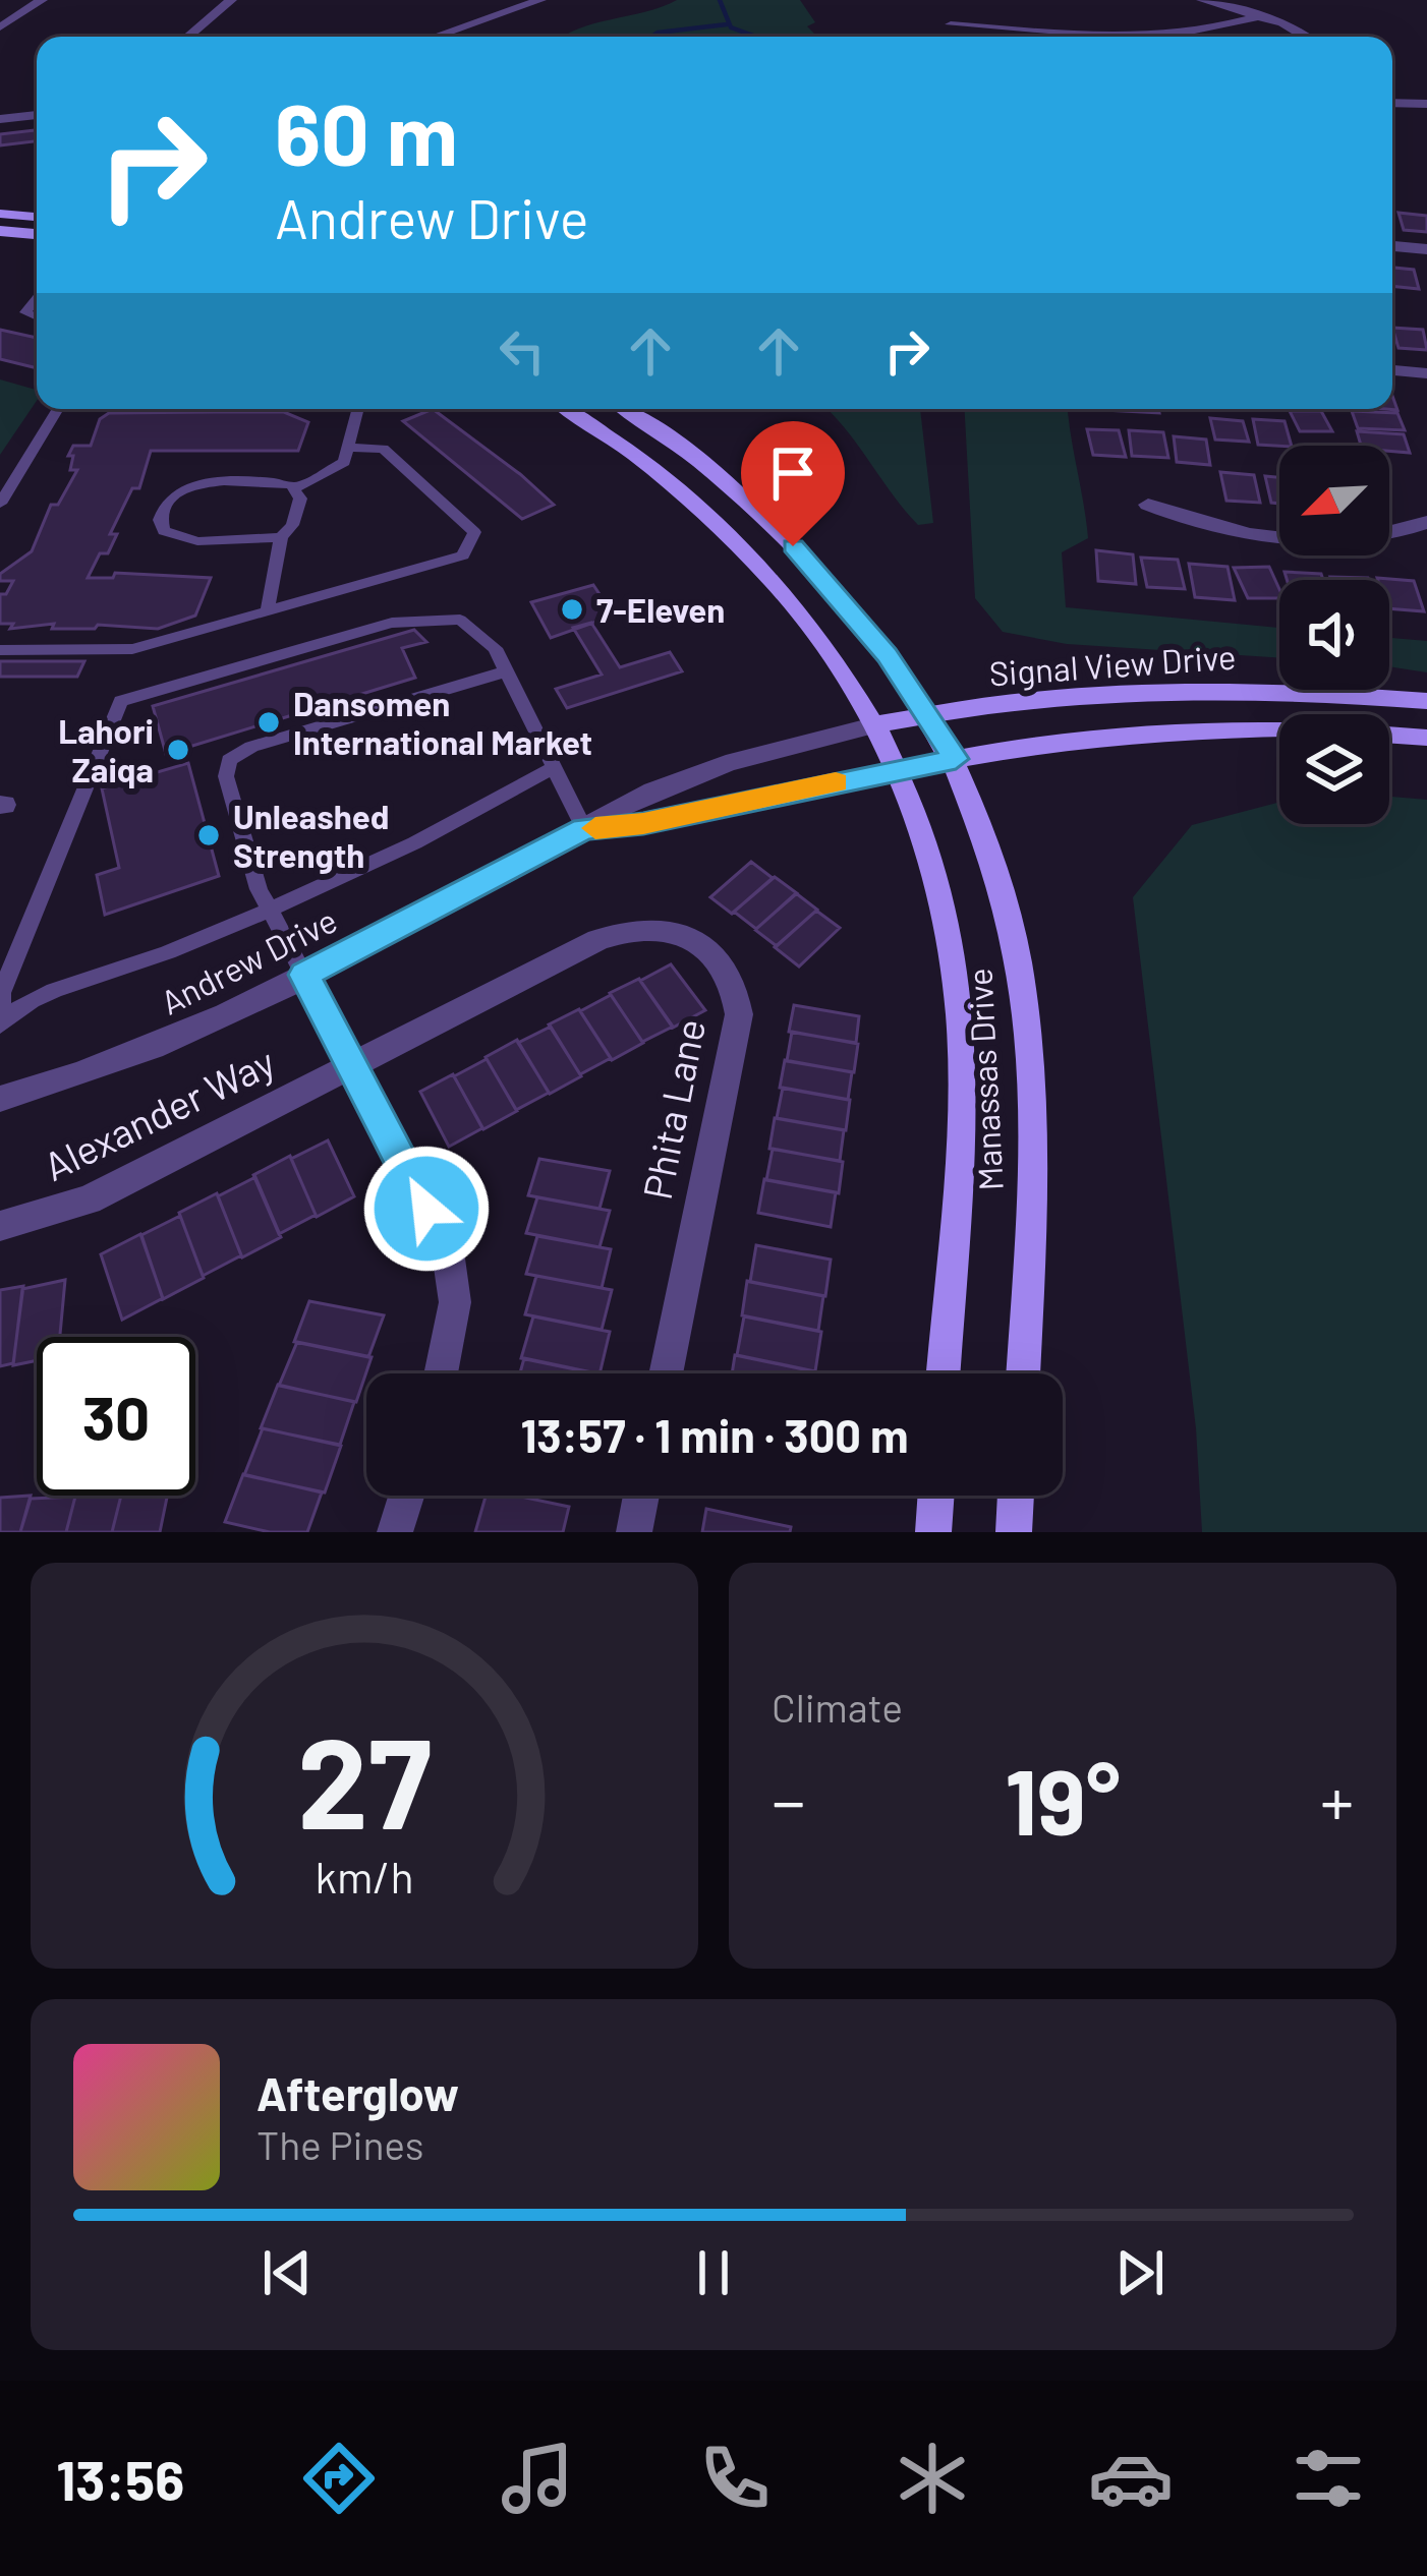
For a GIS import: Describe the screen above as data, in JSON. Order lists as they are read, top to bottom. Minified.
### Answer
{"streets":{"main road":["Signal View Drive","Manassas Drive"],"street":["Andrew Drive","Phita Lane","Alexander Way"]},"crossings":[["Signal View Drive","Andrew Drive"],["Signal View Drive","Manassas Drive"],["Andrew Drive","Manassas Drive"],["Phita Lane","Alexander Way"]],"places":["7-Eleven","Dansomen International Market","Lahori Zaiqa","Unleashed Strength"],"north":"bottom left","page":{"turn":["60 m","Andrew Drive"],"limit":"30","trip":"13:57 · 1 min · 300 m","tile":"Climate","heat":["−","19°","+"],"song":["Afterglow","The Pines"],"tabs":"13:56","gauge":["27","km/h"]}}
